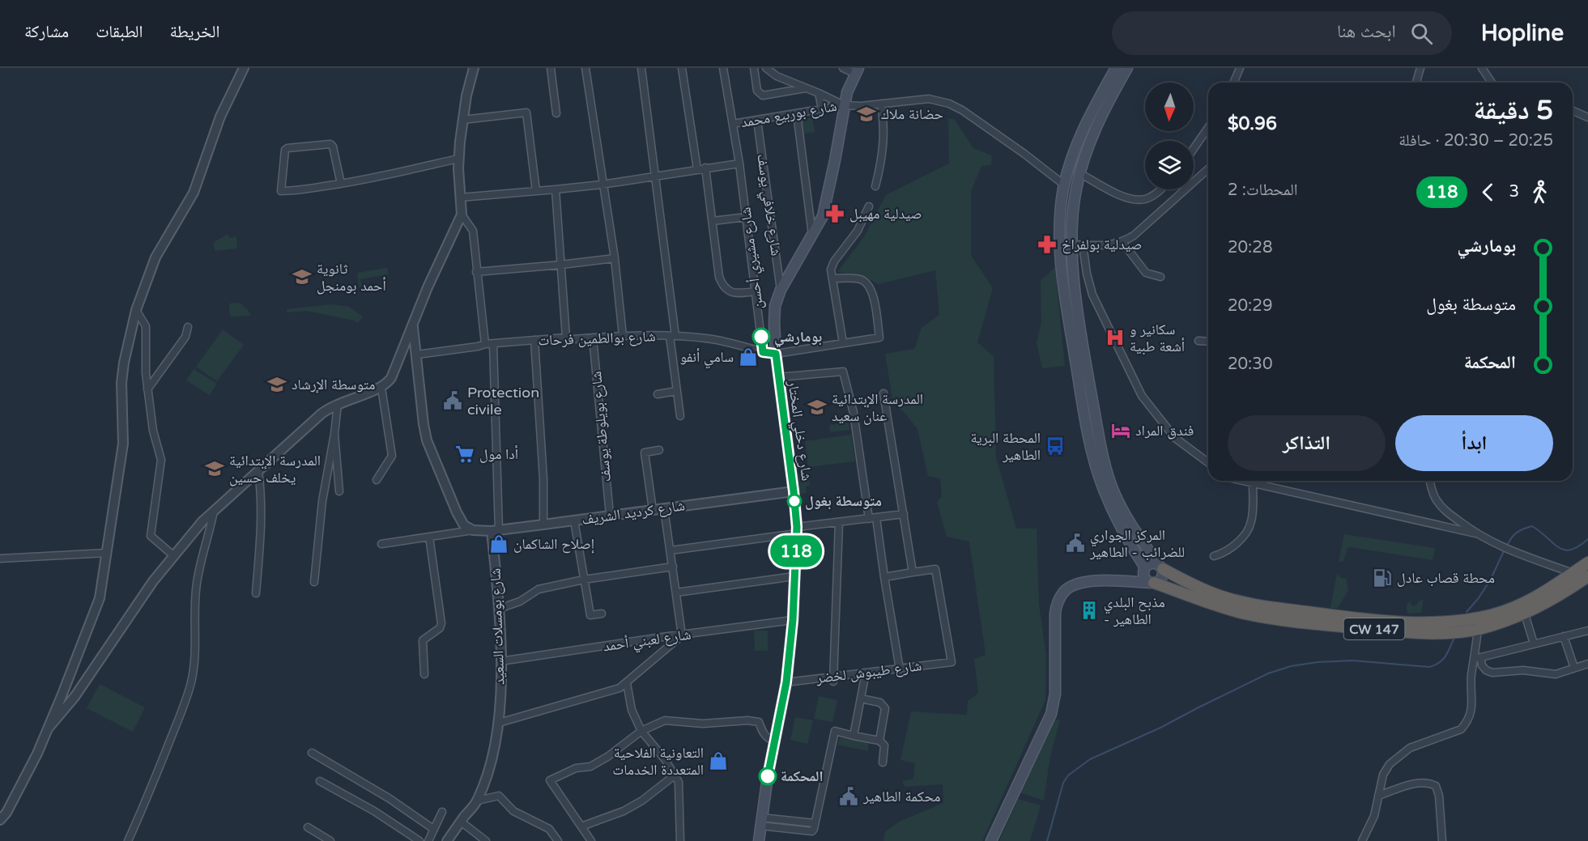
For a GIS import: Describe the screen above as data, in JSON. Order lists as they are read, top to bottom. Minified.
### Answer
{"streets":{"highway":["CW 147"],"main road":["شارع دخلي المختار"],"street":["شارع بوربيع محمد","شارع خلافي يوسف","شارع مشيري أحسن","شارع بوالطمين فرحات","شارع بويلوطة يوسف","شارع كرديد الشريف","شارع بومسلات السعيد","شارع لعبني أحمد","شارع طيبوش لخضر"]},"crossings":[["شارع بوربيع محمد","شارع خلافي يوسف"],["شارع بوربيع محمد","شارع مشيري أحسن"],["شارع بوربيع محمد","شارع دخلي المختار"],["شارع خلافي يوسف","شارع دخلي المختار"],["شارع مشيري أحسن","شارع بوالطمين فرحات"],["شارع بوالطمين فرحات","شارع بويلوطة يوسف"],["شارع بوالطمين فرحات","شارع دخلي المختار"],["شارع بويلوطة يوسف","شارع كرديد الشريف"],["شارع دخلي المختار","شارع كرديد الشريف"],["شارع دخلي المختار","شارع لعبني أحمد"],["شارع دخلي المختار","شارع طيبوش لخضر"],["شارع كرديد الشريف","شارع بومسلات السعيد"],["شارع بومسلات السعيد","شارع لعبني أحمد"]],"places":{"school or university":["حضانة ملاك","ثانوية أحمد بومنجل","متوسطة الإرشاد","المدرسة الإبتدائية عنان سعيد","المدرسة الإبتدائية يخلف حسين"],"pharmacy":["صيدلية مهيبل","صيدلية بولفراخ"],"other":["بومارشي","متوسطة بغول","المحكمة"],"hospital":["سكانير و أشعة طبية"],"shop":["سامي أنفو","إصلاح الشاكمان","التعاونية الفلاحية المتعددة الخدمات"],"public building":["Protection civile","المركز الجواري للضرائب - الطاهير","محكمة الطاهير"],"hotel":["فندق المراد"],"bus stop":["المحطة البرية الطاهير"],"supermarket":["أدا مول"],"fuel station":["محطة قصاب عادل"],"building":["مذبح البلدي - الطاهير"]},"lines":["bus line 118"],"north":"bottom","page":{"header":"Hopline","search":"ابحث هنا","nav":["الخريطة","الطبقات","مشاركة"],"on_map":"118","heading":["5 دقيقة","20:25 – 20:30 · حافلة","$0.96"],"legs":["3","118","المحطات: 2"],"list":[{"name":"بومارشي","value":"20:28"},{"name":"متوسطة بغول","value":"20:29"},{"name":"المحكمة","value":"20:30"}],"buttons":["ابدأ","التذاكر"]}}
